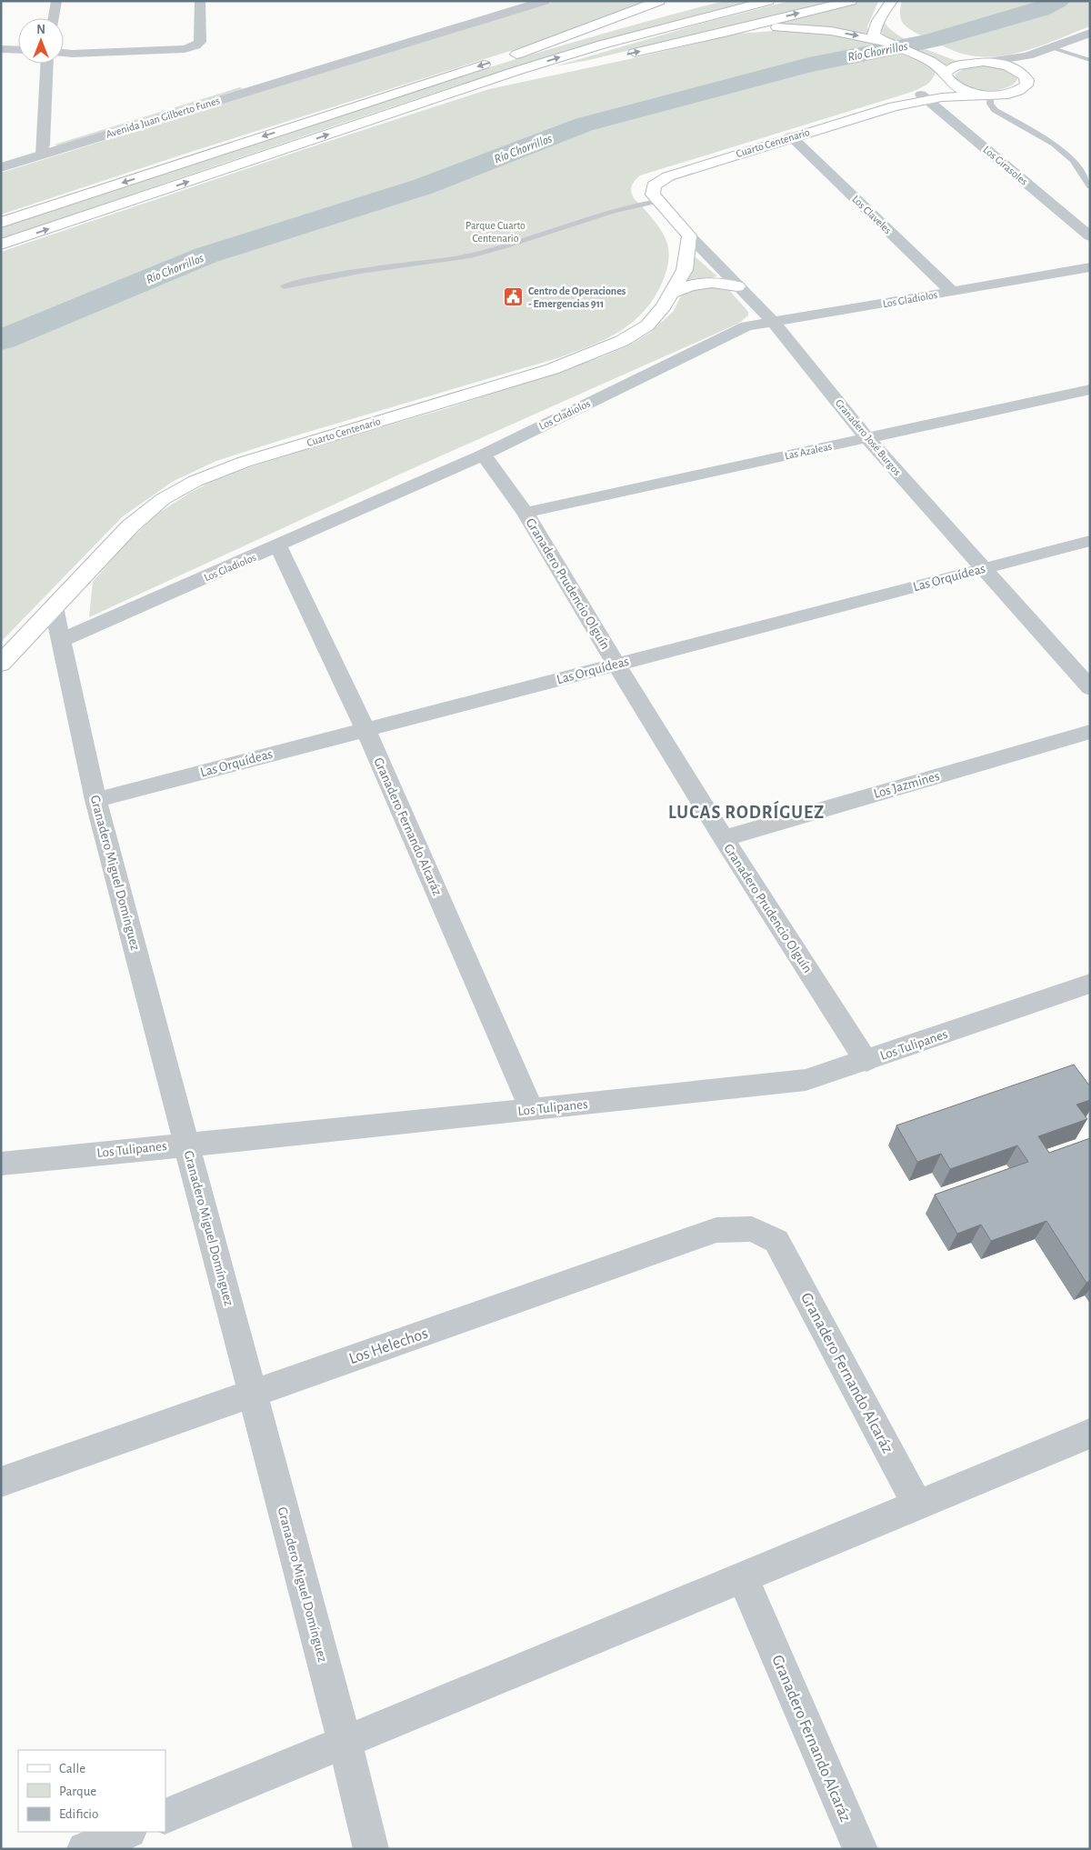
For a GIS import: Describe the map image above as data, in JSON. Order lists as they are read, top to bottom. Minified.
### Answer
{"streets":{"main road":["Cuarto Centenario","Granadero José Burgos"],"street":["Avenida Juan Gilberto Funes","Los Girasoles","Los Claveles","Los Gladiolos","Las Azaleas","Las Orquídeas","Granadero Prudencio Olguín","Los Jazmines","Granadero Fernando Alcaráz","Granadero Miguel Domínguez","Los Tulipanes","Los Helechos"]},"crossings":[["Cuarto Centenario","Los Girasoles"],["Cuarto Centenario","Los Claveles"],["Cuarto Centenario","Granadero José Burgos"],["Cuarto Centenario","Granadero Miguel Domínguez"],["Los Claveles","Los Gladiolos"],["Los Gladiolos","Granadero José Burgos"],["Los Gladiolos","Granadero Prudencio Olguín"],["Los Gladiolos","Granadero Fernando Alcaráz"],["Los Gladiolos","Granadero Miguel Domínguez"],["Granadero José Burgos","Las Azaleas"],["Granadero José Burgos","Las Orquídeas"],["Las Azaleas","Granadero Prudencio Olguín"],["Las Orquídeas","Granadero Prudencio Olguín"],["Las Orquídeas","Granadero Fernando Alcaráz"],["Las Orquídeas","Granadero Miguel Domínguez"],["Granadero Prudencio Olguín","Los Jazmines"],["Granadero Prudencio Olguín","Los Tulipanes"],["Granadero Fernando Alcaráz","Los Tulipanes"],["Granadero Fernando Alcaráz","Los Helechos"],["Granadero Miguel Domínguez","Los Tulipanes"],["Granadero Miguel Domínguez","Los Helechos"]],"districts":["LUCAS RODRÍGUEZ"],"water":["Río Chorrillos"],"parks":["Parque Cuarto Centenario"],"places":{"public building":["Centro de Operaciones - Emergencias 911"]},"legend":["Calle","Parque","Edificio"],"north":"top"}
